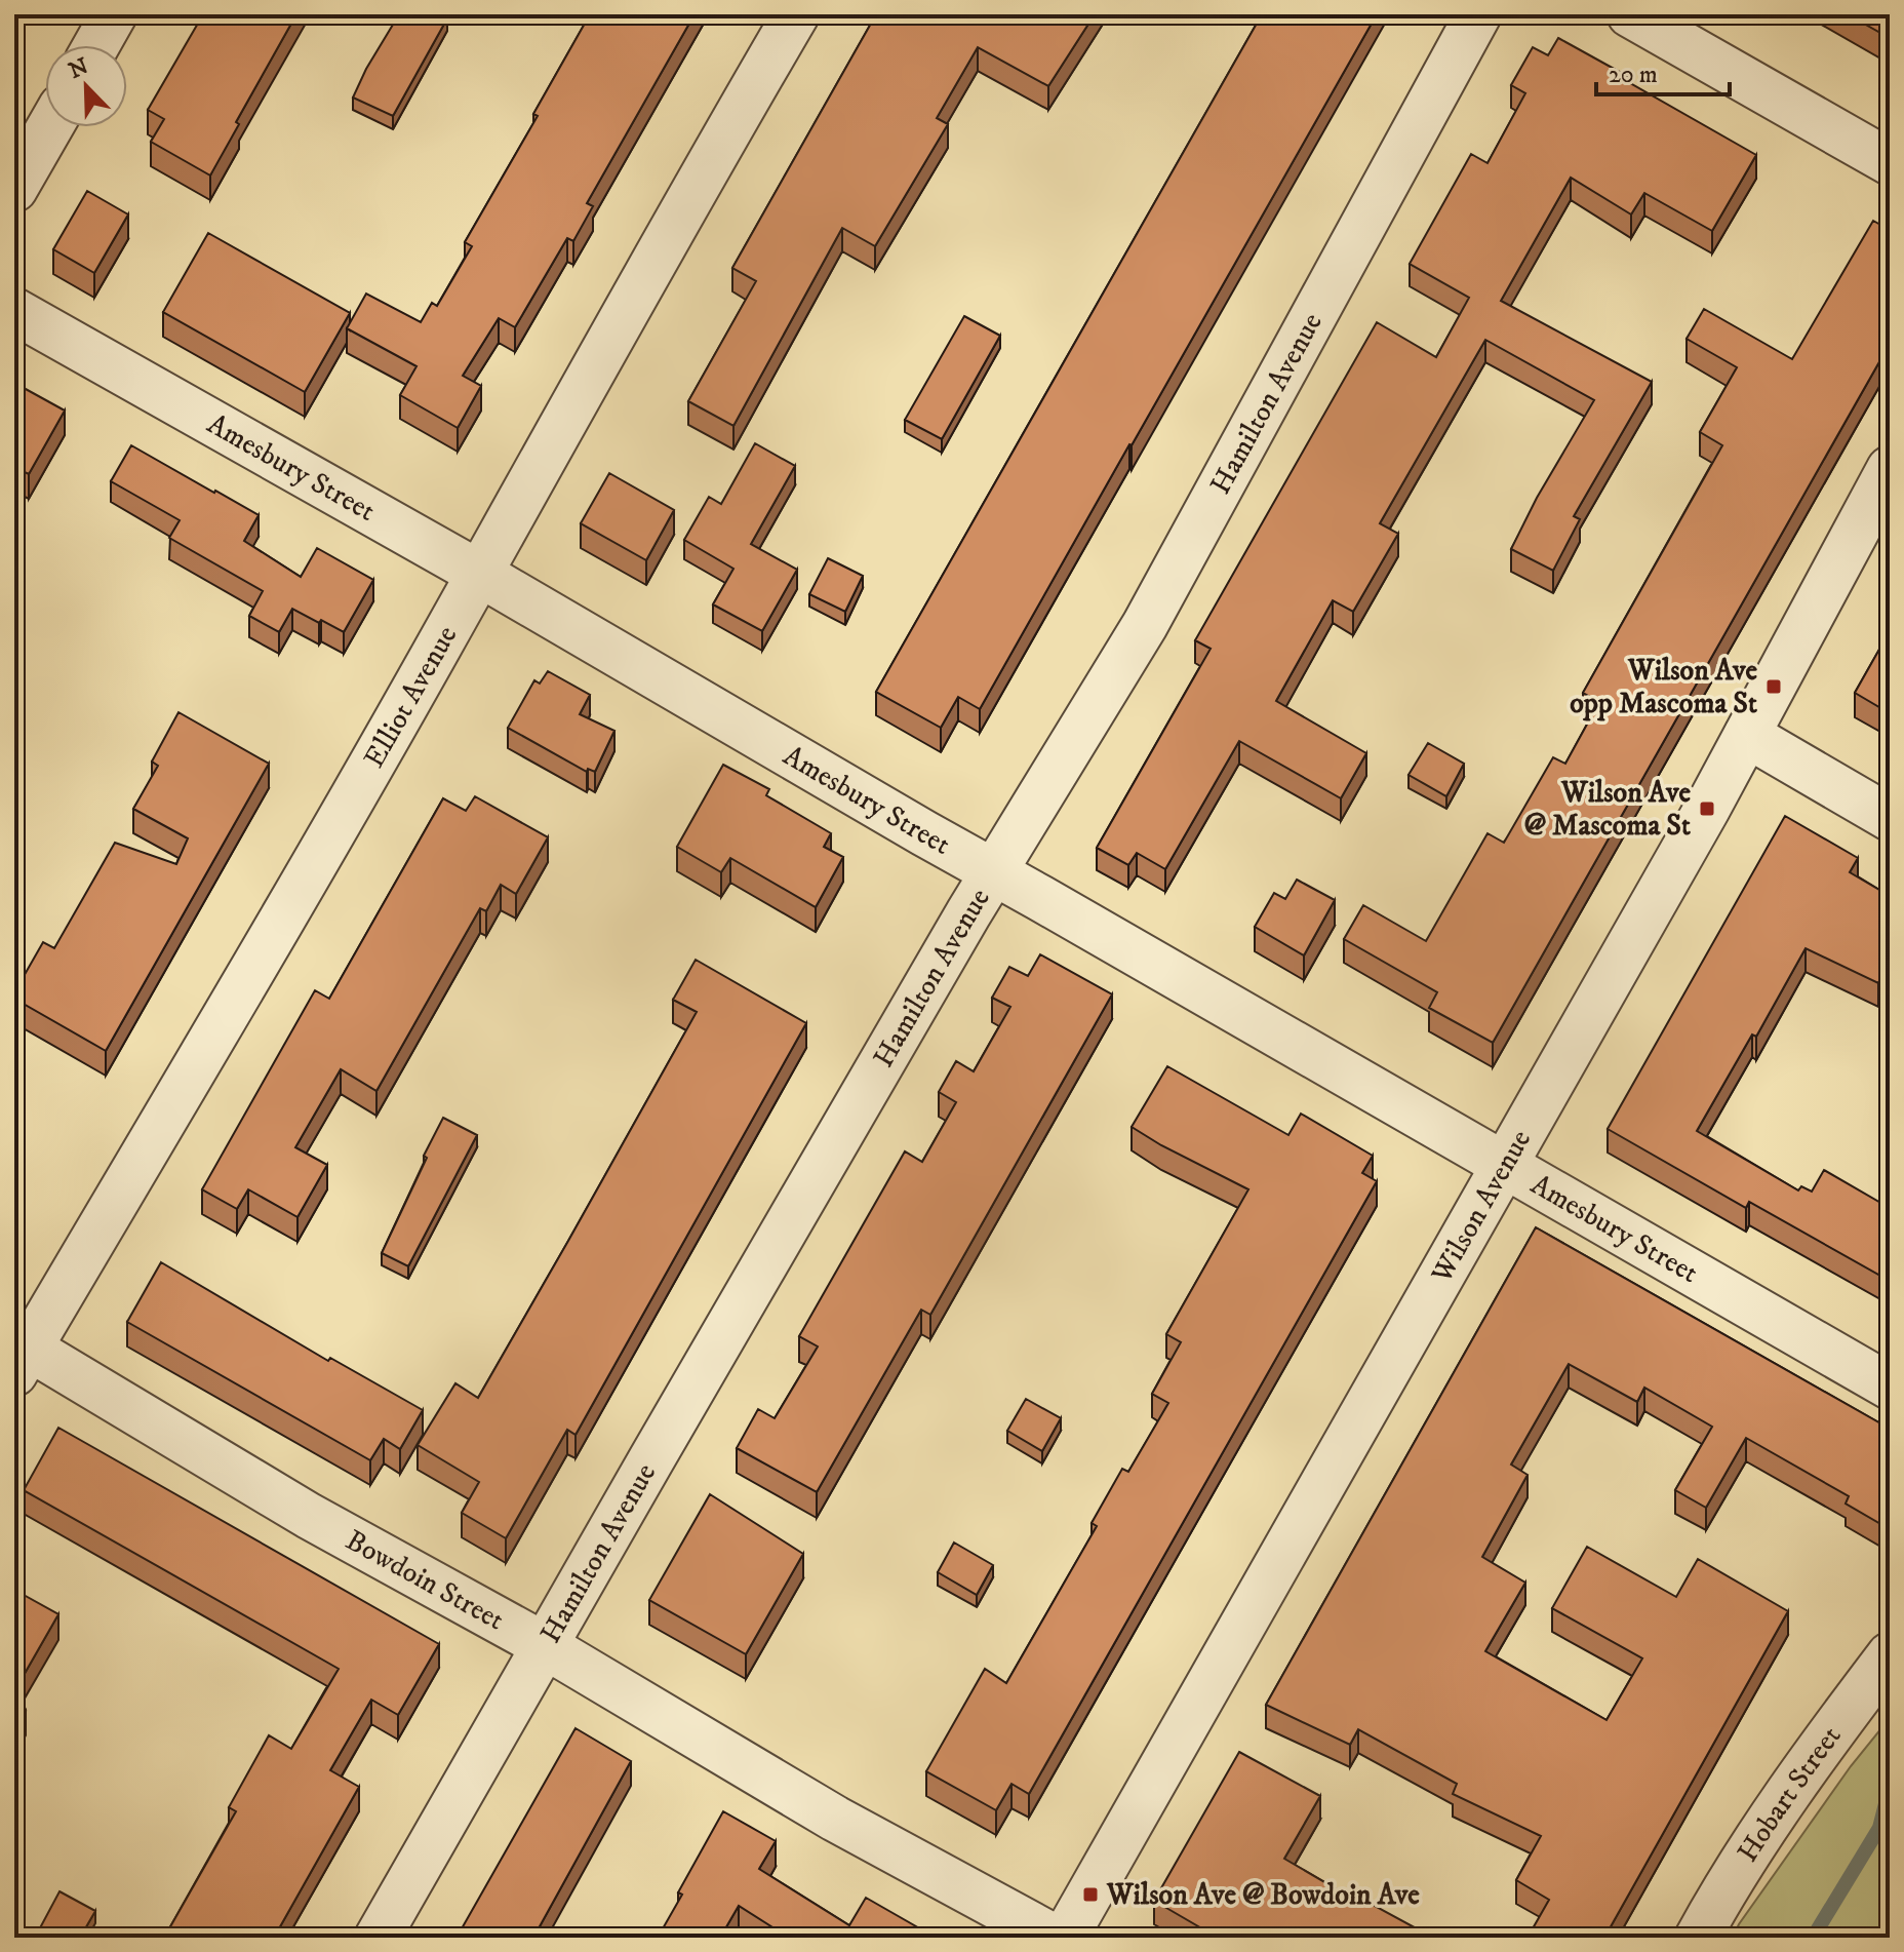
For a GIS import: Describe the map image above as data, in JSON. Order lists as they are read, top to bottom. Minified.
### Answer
{"streets":{"street":["Hamilton Avenue","Amesbury Street","Elliot Avenue","Wilson Avenue","Bowdoin Street","Hobart Street"]},"crossings":[["Hamilton Avenue","Amesbury Street"],["Hamilton Avenue","Bowdoin Street"],["Amesbury Street","Elliot Avenue"],["Amesbury Street","Wilson Avenue"],["Elliot Avenue","Bowdoin Street"]],"places":{"transit":["Wilson Ave opp Mascoma St","Wilson Ave @ Mascoma St","Wilson Ave @ Bowdoin Ave"]},"scale_bar":"20 m","north":"top left"}
